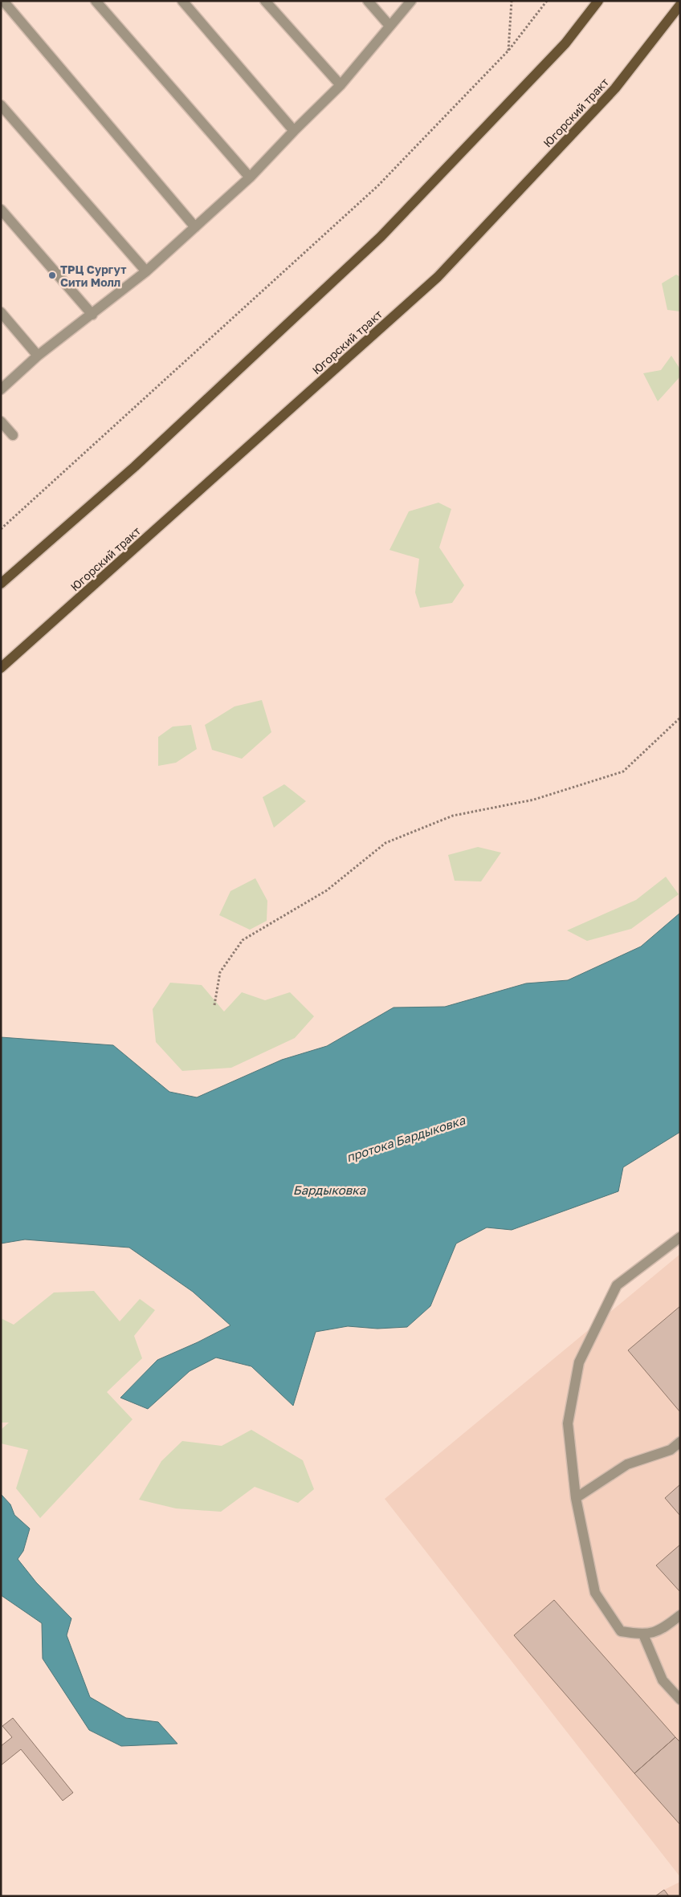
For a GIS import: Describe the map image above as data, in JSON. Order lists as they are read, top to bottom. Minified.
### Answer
{"streets":{"main road":["Югорский тракт"]},"water":["протока Бардыковка","Бардыковка"],"places":["ТРЦ Сургут Сити Молл"]}
